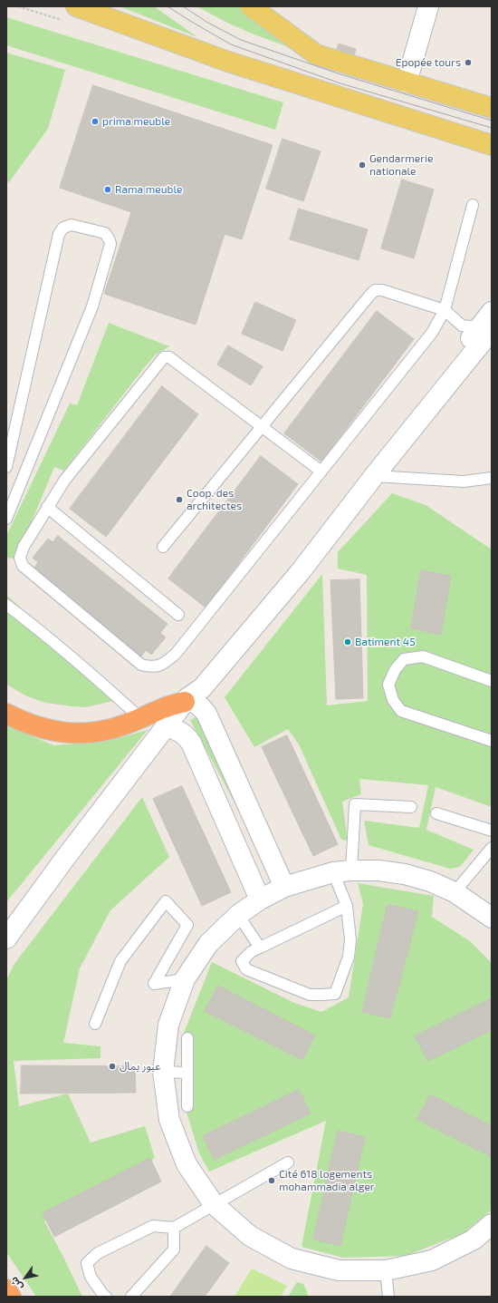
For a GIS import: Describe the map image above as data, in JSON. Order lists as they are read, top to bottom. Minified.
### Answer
{"places":["Epopée tours","prima meuble","Gendarmerie nationale","Rama meuble","Coop. des architectes","Batiment 45","عبور يمال","Cité 618 logements mohammadia alger"],"north":"bottom left"}
